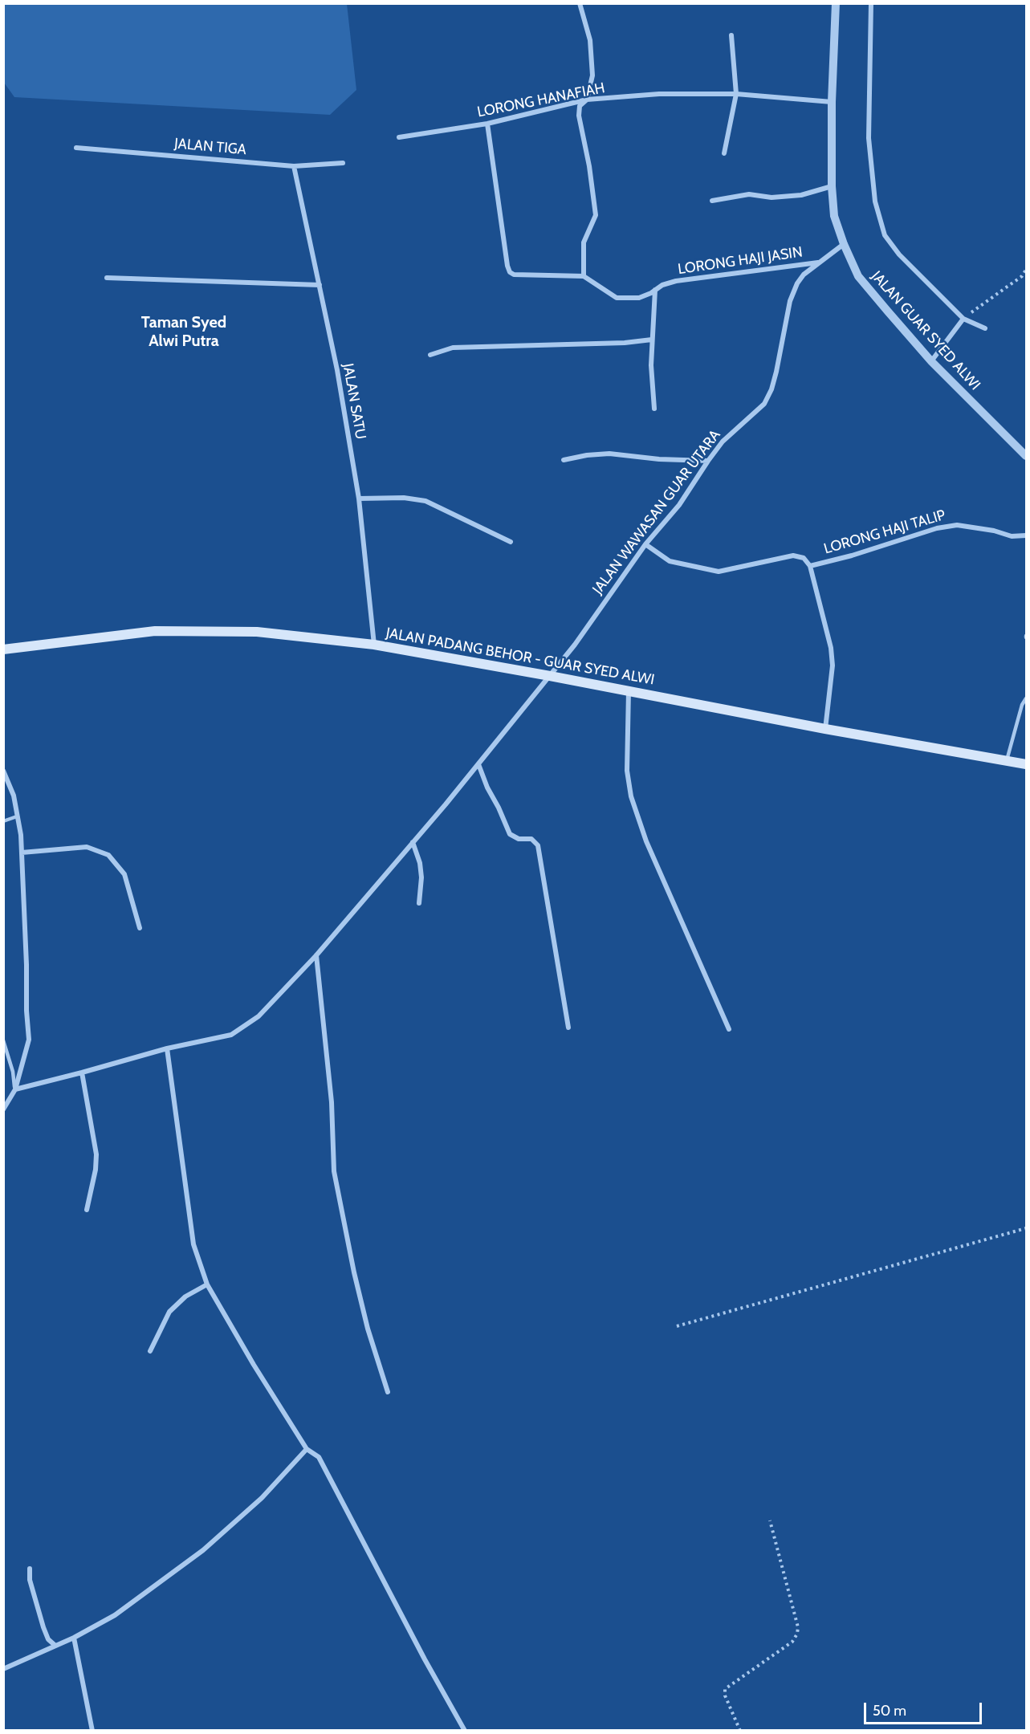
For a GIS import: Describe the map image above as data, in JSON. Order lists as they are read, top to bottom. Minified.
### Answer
{"streets":{"main road":["JALAN PADANG BEHOR - GUAR SYED ALWI"],"street":["LORONG HANAFIAH","JALAN TIGA","LORONG HAJI JASIN","JALAN GUAR SYED ALWI","JALAN SATU","JALAN WAWASAN GUAR UTARA","LORONG HAJI TALIP"]},"crossings":[["LORONG HANAFIAH","JALAN GUAR SYED ALWI"],["JALAN TIGA","JALAN SATU"],["LORONG HAJI JASIN","JALAN WAWASAN GUAR UTARA"],["JALAN GUAR SYED ALWI","JALAN WAWASAN GUAR UTARA"],["JALAN SATU","JALAN PADANG BEHOR - GUAR SYED ALWI"],["JALAN WAWASAN GUAR UTARA","LORONG HAJI TALIP"],["JALAN WAWASAN GUAR UTARA","JALAN PADANG BEHOR - GUAR SYED ALWI"]],"districts":["Taman Syed Alwi Putra"],"scale_bar":"50 m"}
